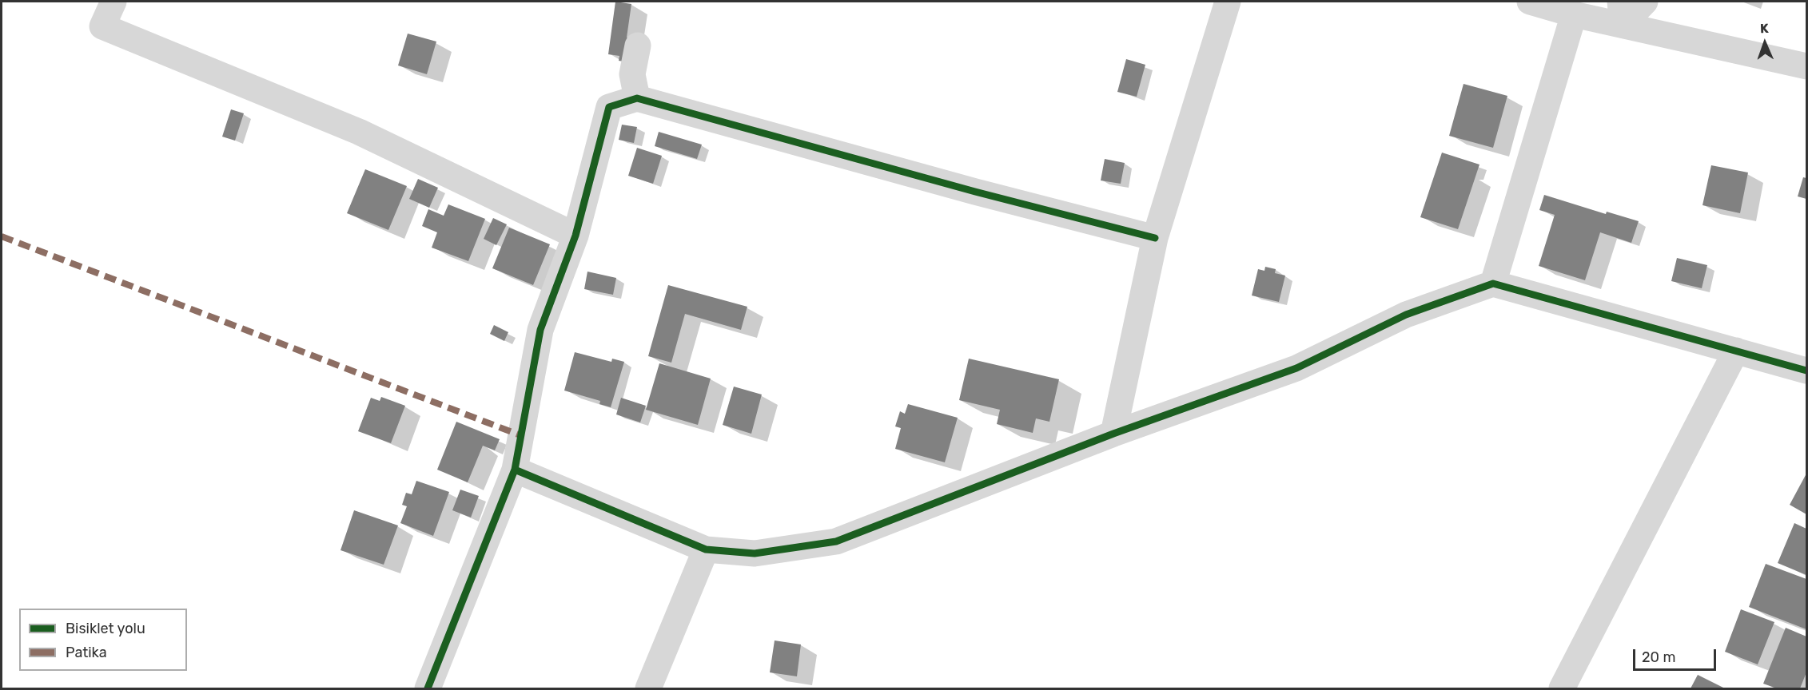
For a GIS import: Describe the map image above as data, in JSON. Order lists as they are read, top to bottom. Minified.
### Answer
{"legend":["Bisiklet yolu","Patika"],"scale_bar":"20 m","north":"top"}
